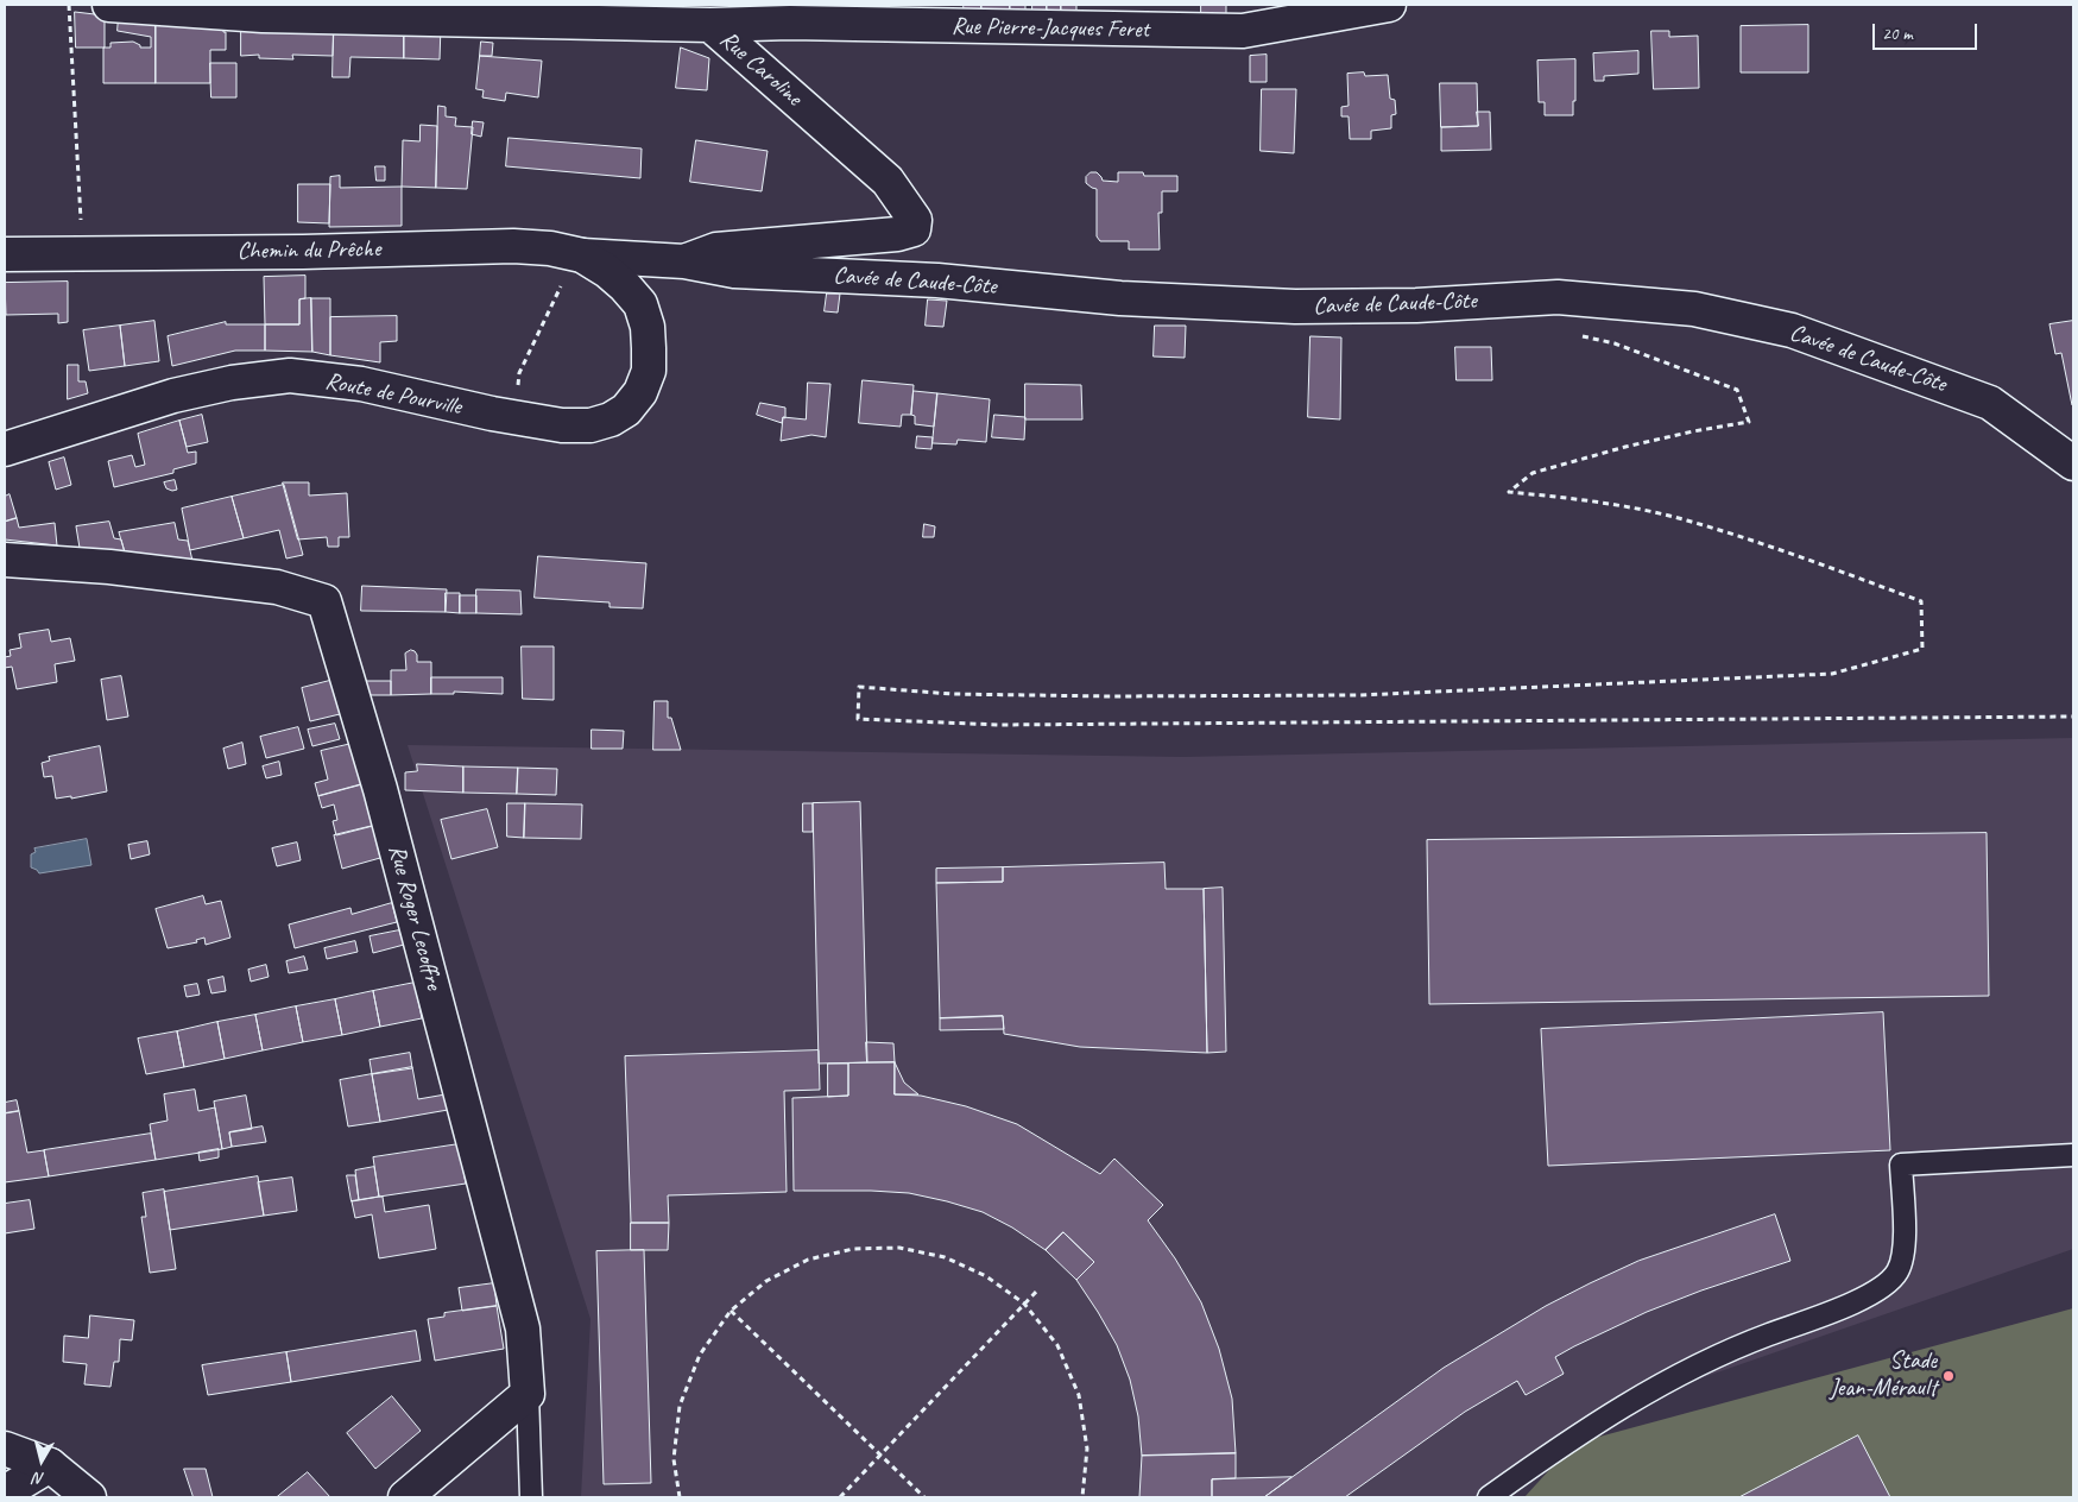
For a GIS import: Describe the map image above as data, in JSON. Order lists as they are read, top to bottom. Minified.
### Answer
{"streets":{"street":["Rue Pierre-Jacques Feret","Rue Caroline","Chemin du Prêche","Cavée de Caude-Côte","Route de Pourville","Rue Roger Lecoffre"]},"crossings":[["Rue Pierre-Jacques Feret","Rue Caroline"],["Rue Caroline","Chemin du Prêche"],["Rue Caroline","Cavée de Caude-Côte"],["Rue Caroline","Route de Pourville"],["Chemin du Prêche","Route de Pourville"]],"places":["Stade Jean-Mérault"],"scale_bar":"20 m","north":"bottom"}
